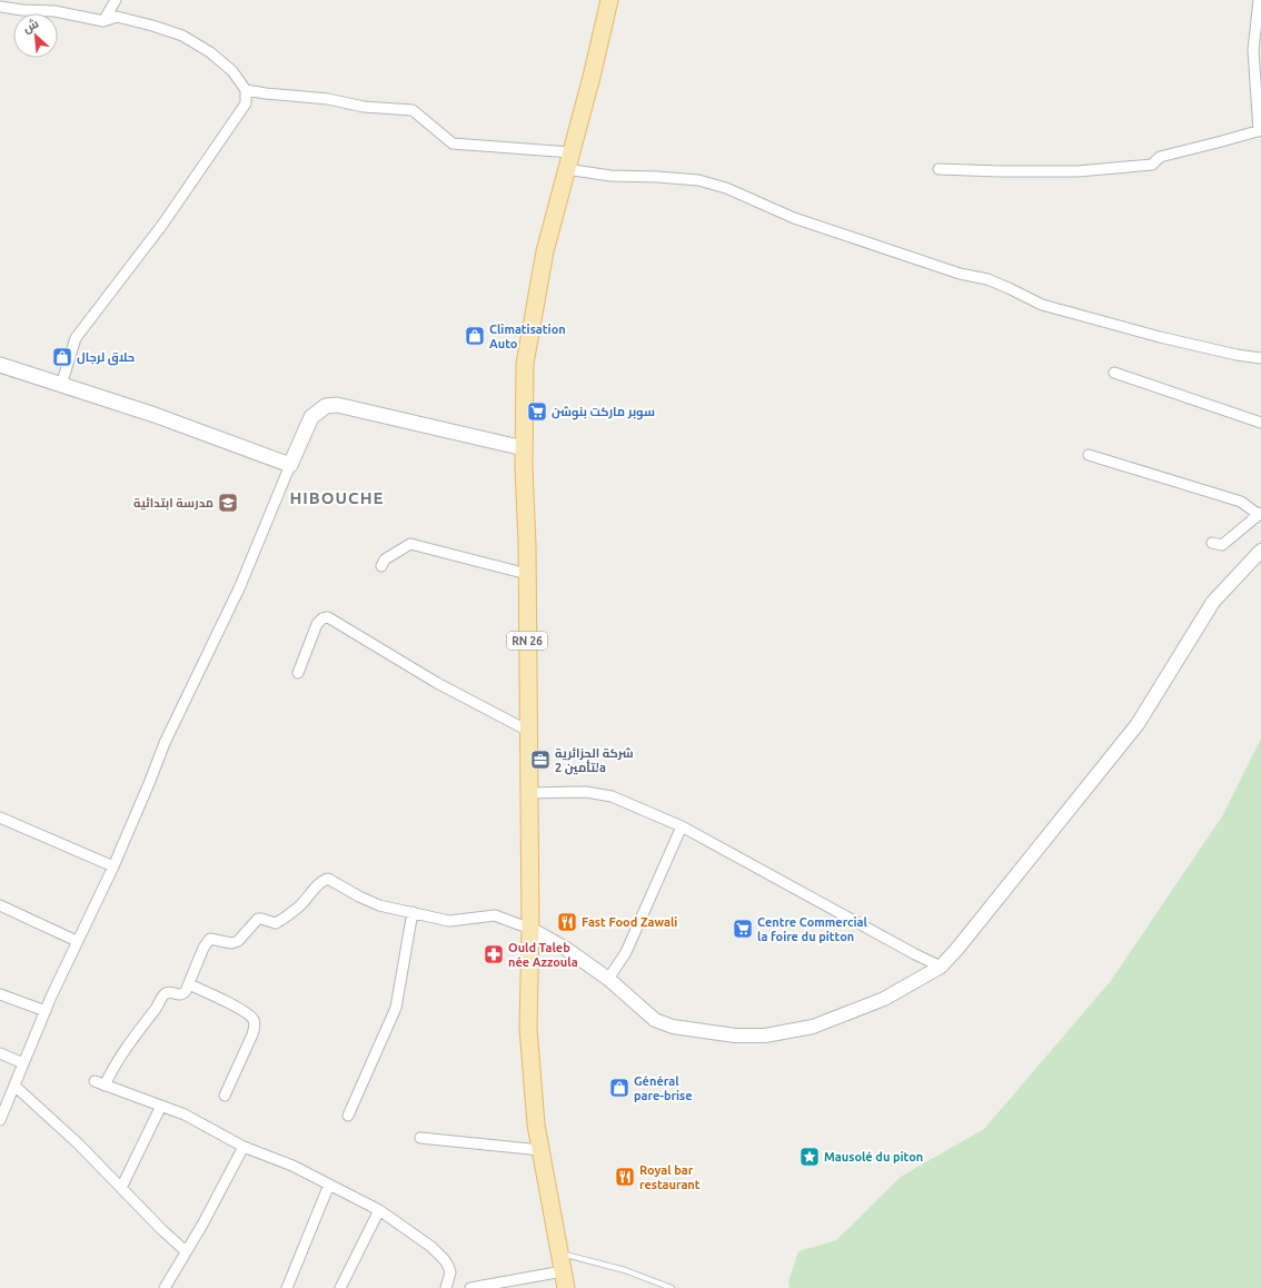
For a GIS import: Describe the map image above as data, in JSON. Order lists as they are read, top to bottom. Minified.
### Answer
{"streets":{"main road":["RN 26"]},"districts":["HIBOUCHE"],"places":{"shop":["Climatisation Auto","حلاق لرجال","Général pare-brise"],"supermarket":["سوبر ماركت بنوشن","Centre Commercial la foire du pitton"],"school or university":["مدرسة ابتدائية"],"office":["شركة الجزائرية لتأمين 2a"],"restaurant":["Fast Food Zawali","Royal bar restaurant"],"pharmacy":["Ould Taleb née Azzoula"],"place":["Mausolé du piton"]},"north":"top left"}
